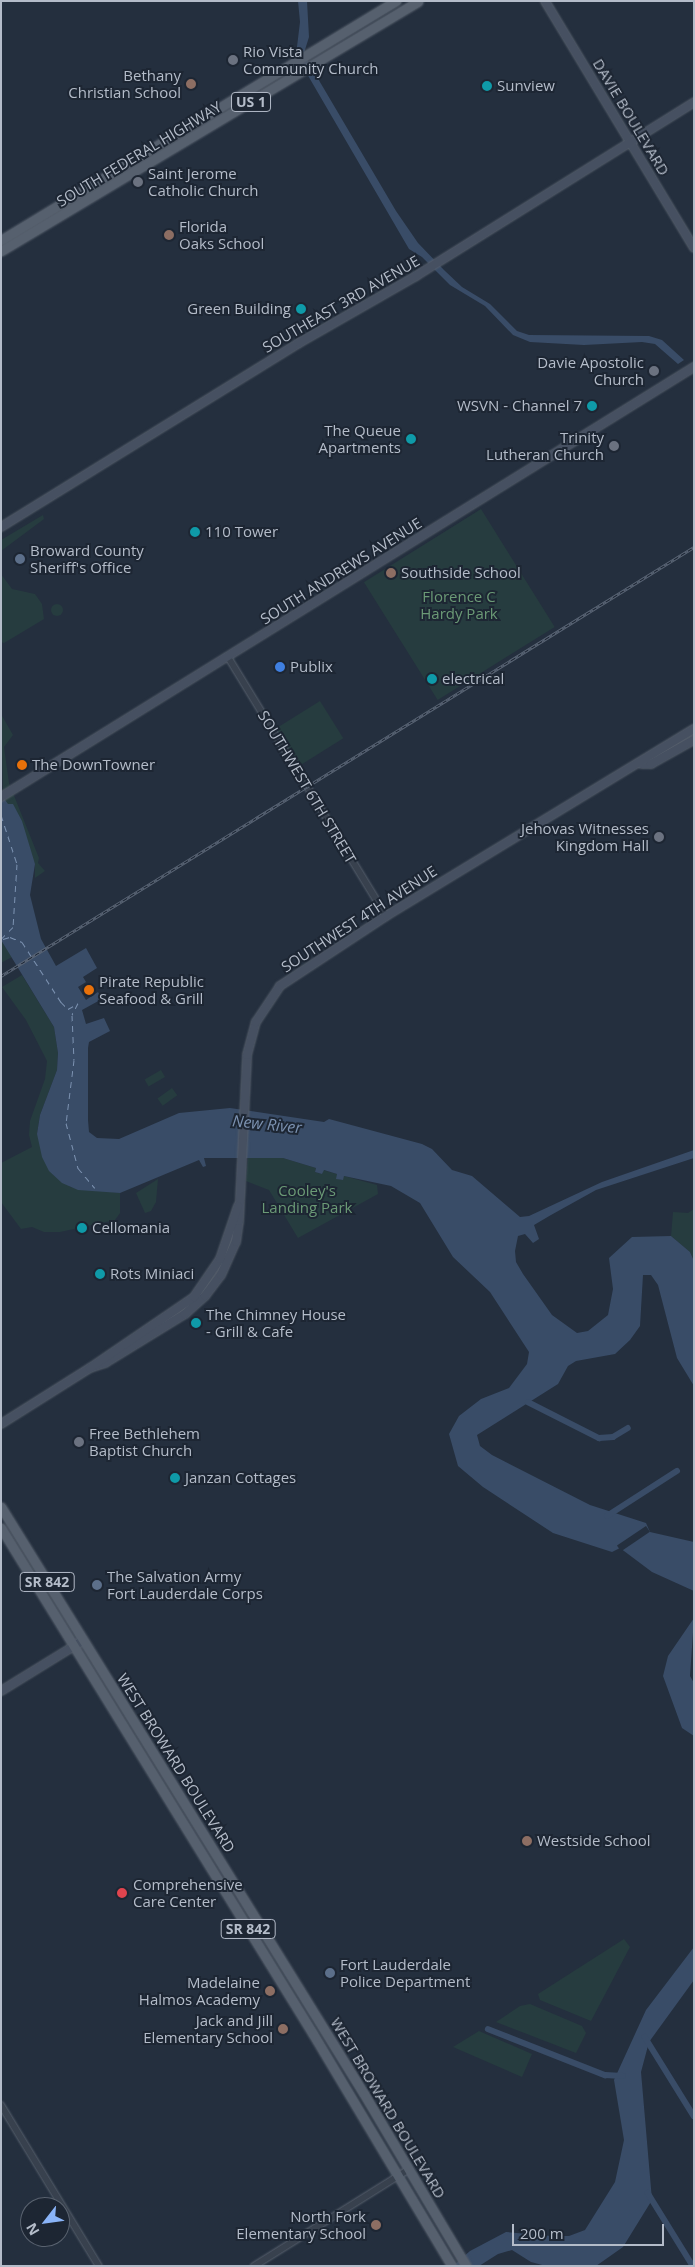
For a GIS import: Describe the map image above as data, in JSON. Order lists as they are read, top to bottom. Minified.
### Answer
{"streets":{"main road":["US 1","DAVIE BOULEVARD","SOUTH FEDERAL HIGHWAY","SOUTHEAST 3RD AVENUE","SOUTH ANDREWS AVENUE","SOUTHWEST 4TH AVENUE","SR 842","WEST BROWARD BOULEVARD"],"street":["SOUTHWEST 6TH STREET"]},"crossings":[["US 1","SOUTH FEDERAL HIGHWAY"],["DAVIE BOULEVARD","SOUTHEAST 3RD AVENUE"],["SOUTH ANDREWS AVENUE","SOUTHWEST 6TH STREET"],["SOUTHWEST 6TH STREET","SOUTHWEST 4TH AVENUE"]],"water":["New River"],"parks":["Florence C Hardy Park","Cooley's Landing Park"],"places":["Rio Vista Community Church","Bethany Christian School","Sunview","Saint Jerome Catholic Church","Florida Oaks School","Green Building","Davie Apostolic Church","WSVN - Channel 7","The Queue Apartments","Trinity Lutheran Church","110 Tower","Broward County Sheriff's Office","Southside School","Publix","electrical","The DownTowner","Jehovas Witnesses Kingdom Hall","Pirate Republic Seafood & Grill","Cellomania","Rots Miniaci","The Chimney House - Grill & Cafe","Free Bethlehem Baptist Church","Janzan Cottages","The Salvation Army Fort Lauderdale Corps","Westside School","Comprehensive Care Center","Fort Lauderdale Police Department","Madelaine Halmos Academy","Jack and Jill Elementary School","North Fork Elementary School"],"scale_bar":"200 m","north":"bottom left"}
